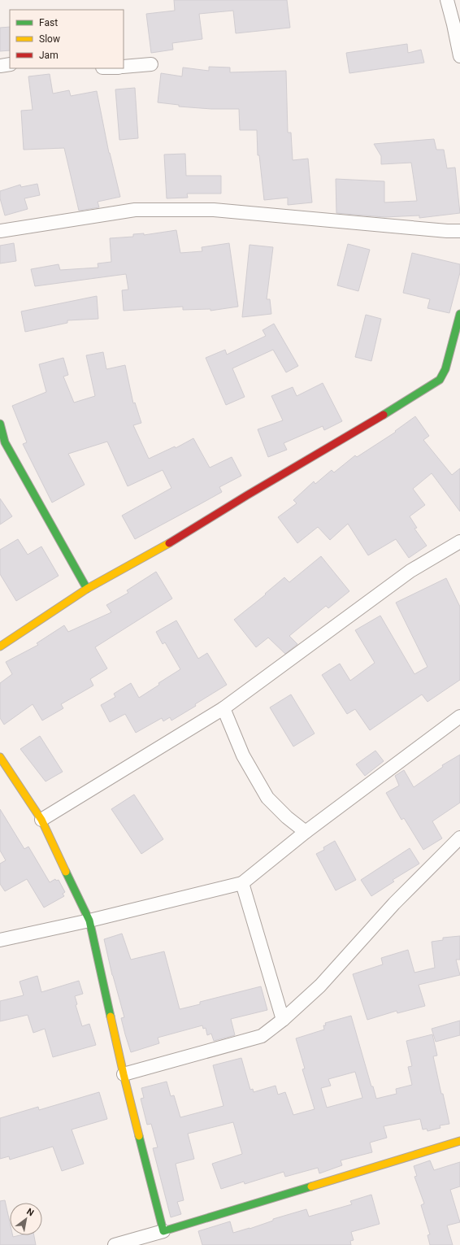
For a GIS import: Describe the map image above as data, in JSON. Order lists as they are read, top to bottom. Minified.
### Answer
{"legend":["Fast","Slow","Jam"],"north":"top right"}
